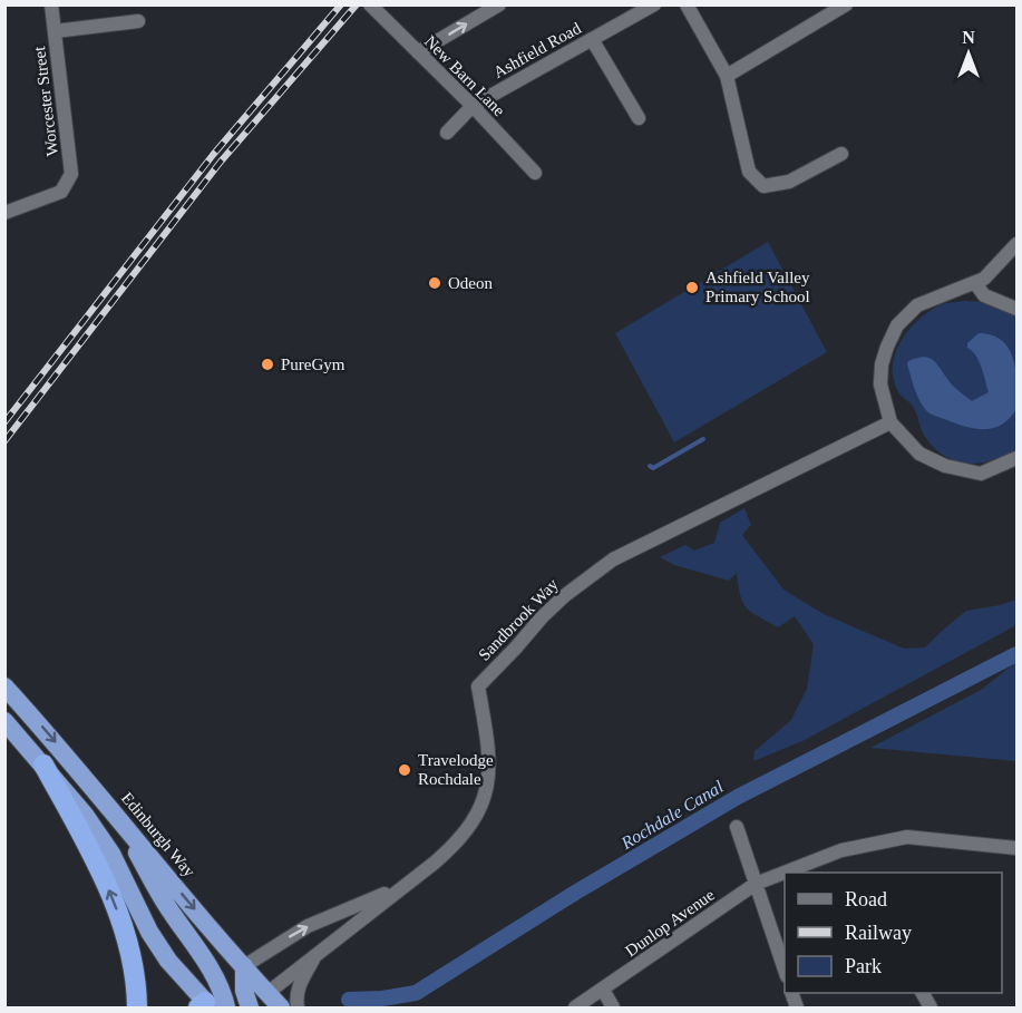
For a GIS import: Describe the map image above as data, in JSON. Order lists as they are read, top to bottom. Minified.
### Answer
{"streets":{"highway":["Edinburgh Way"],"street":["Ashfield Road","New Barn Lane","Worcester Street","Sandbrook Way","Dunlop Avenue"]},"crossings":[["Ashfield Road","New Barn Lane"],["Sandbrook Way","Edinburgh Way"]],"water":["Rochdale Canal"],"places":["Odeon","Ashfield Valley Primary School","PureGym","Travelodge Rochdale"],"legend":["Road","Railway","Park"],"north":"top"}
